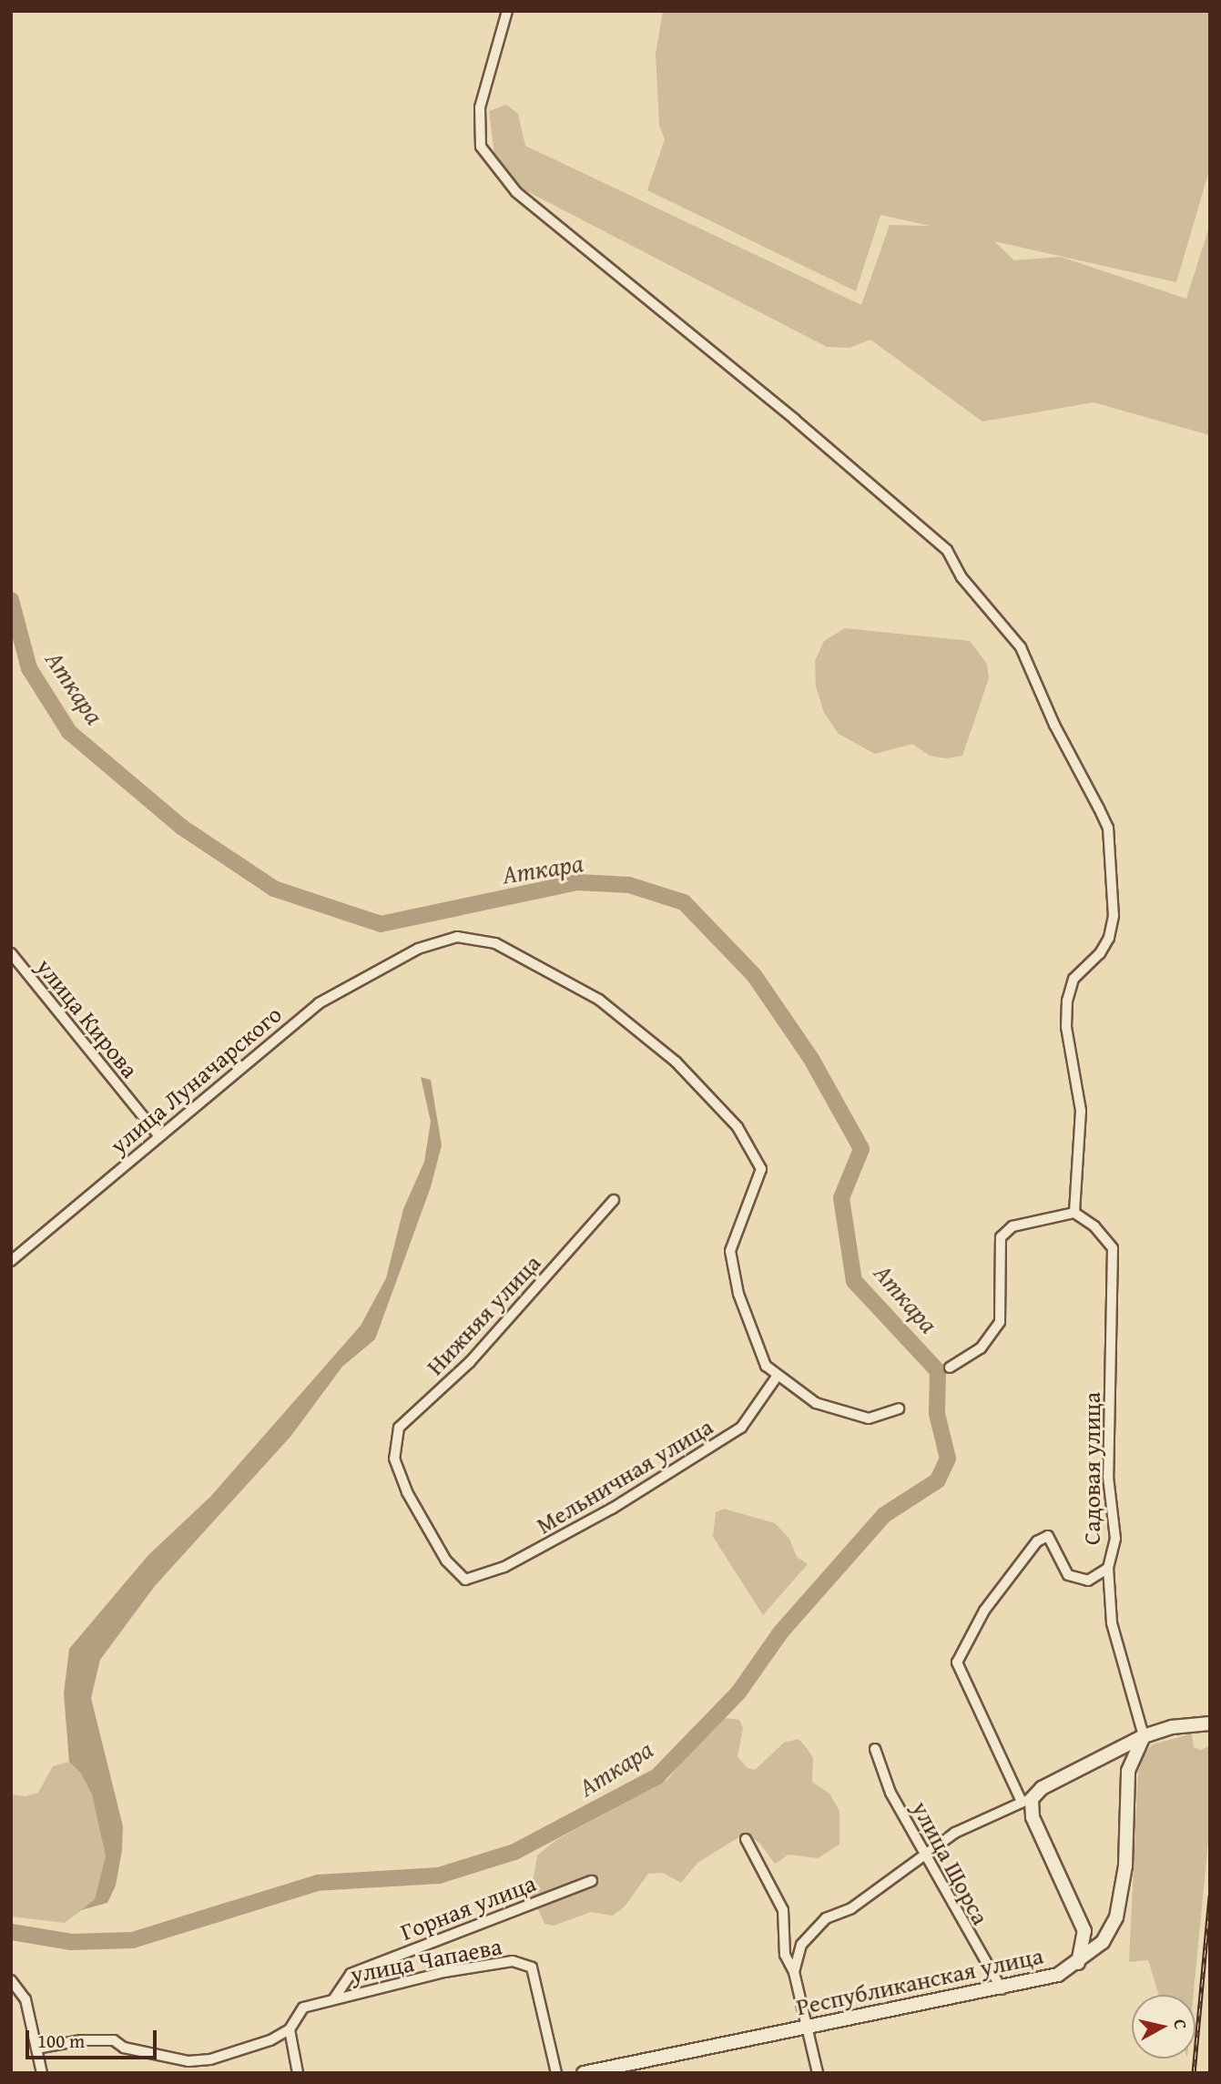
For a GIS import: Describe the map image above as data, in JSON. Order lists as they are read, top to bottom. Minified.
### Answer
{"streets":{"street":["улица Кирова","улица Луначарского","Нижняя улица","Садовая улица","Мельничная улица","улица Щорса","Горная улица","улица Чапаева","Республиканская улица"]},"crossings":[["улица Кирова","улица Луначарского"],["улица Луначарского","Мельничная улица"],["Нижняя улица","Мельничная улица"],["Садовая улица","Республиканская улица"],["улица Щорса","Республиканская улица"],["Горная улица","улица Чапаева"]],"water":["Аткара"],"scale_bar":"100 m","north":"right"}
